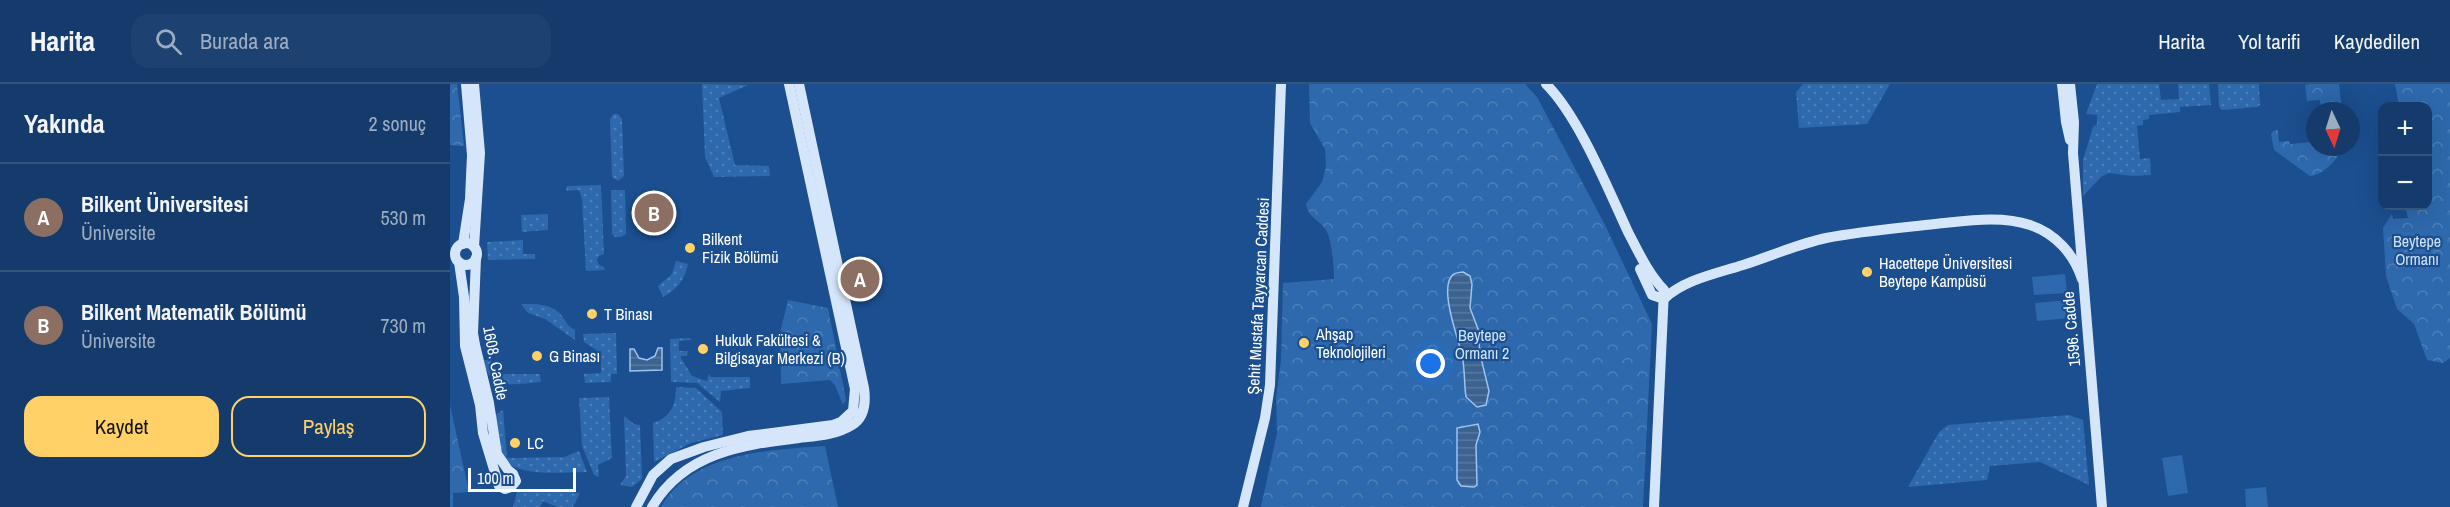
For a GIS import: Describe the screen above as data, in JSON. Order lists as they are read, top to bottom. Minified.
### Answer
{"streets":{"street":["Şehit Mustafa Tayyarcan Caddesi","1596. Cadde","1608. Cadde"]},"parks":["Beytepe Ormanı","Beytepe Ormanı 2"],"places":["Bilkent Fizik Bölümü","Hacettepe Üniversitesi Beytepe Kampüsü","T Binası","Ahşap Teknolojileri","Hukuk Fakültesi & Bilgisayar Merkezi (B)","G Binası","LC"],"scale_bar":"100 m","north":"bottom","page":{"header":"Harita","search":"Burada ara","nav":["Harita","Yol tarifi","Kaydedilen"],"heading":["Yakında","2 sonuç"],"map_buttons":["+","−"],"list":[{"mark":"A","name":"Bilkent Üniversitesi","note":"Üniversite","value":"530 m"},{"mark":"B","name":"Bilkent Matematik Bölümü","note":"Üniversite","value":"730 m"}],"pins":["B","A"],"buttons":["Kaydet","Paylaş"],"scale":"100 m"}}
